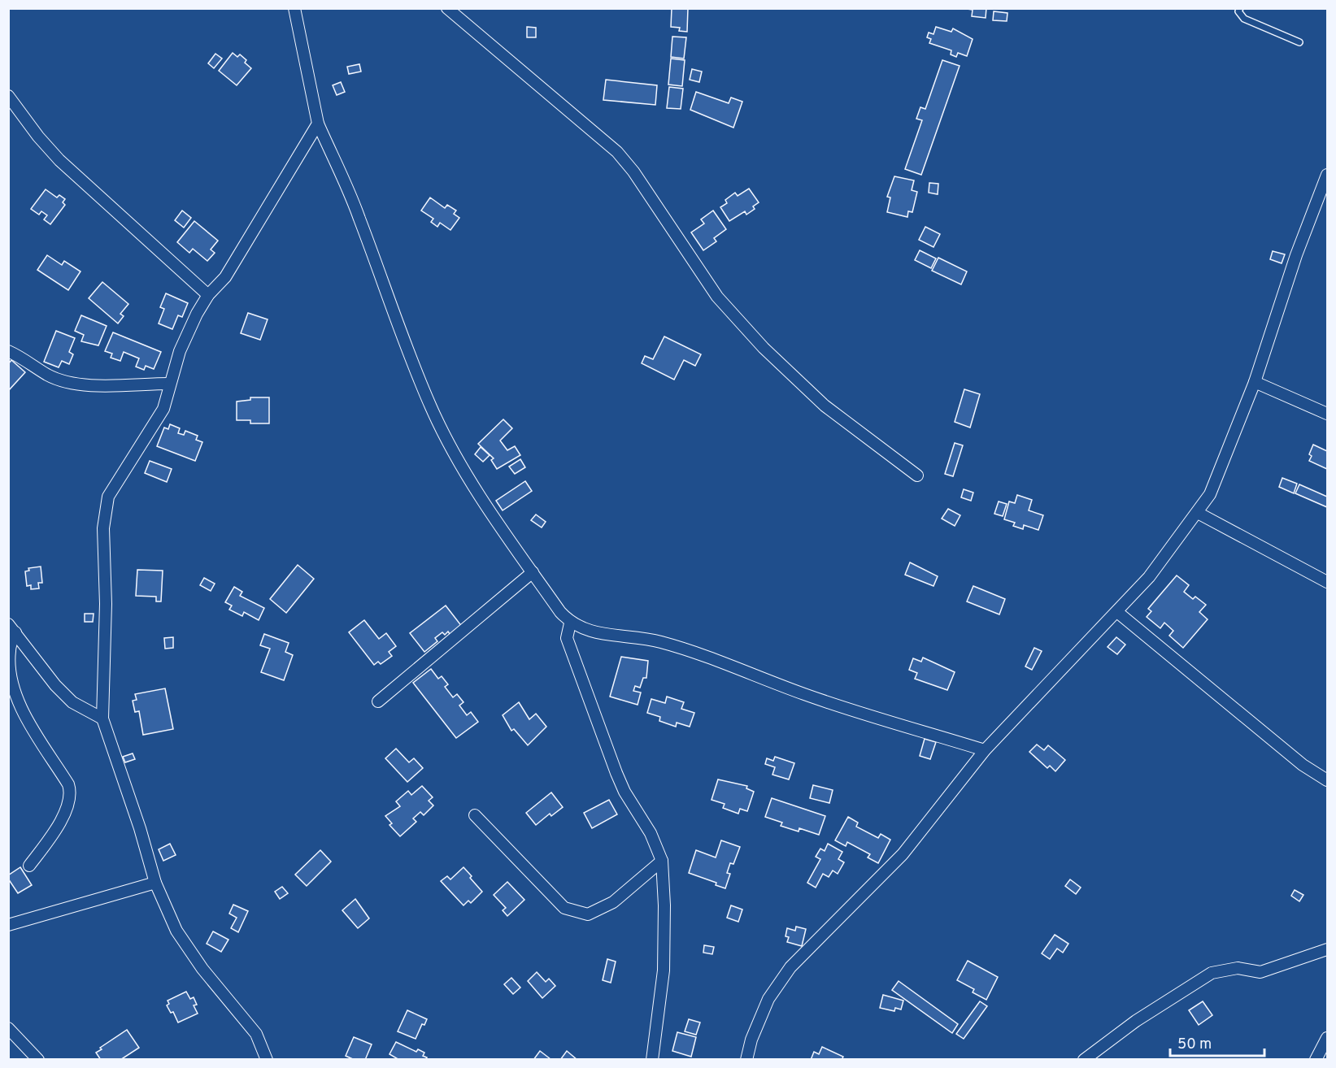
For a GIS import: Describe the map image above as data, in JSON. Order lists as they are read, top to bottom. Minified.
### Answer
{"scale_bar":"50 m"}
